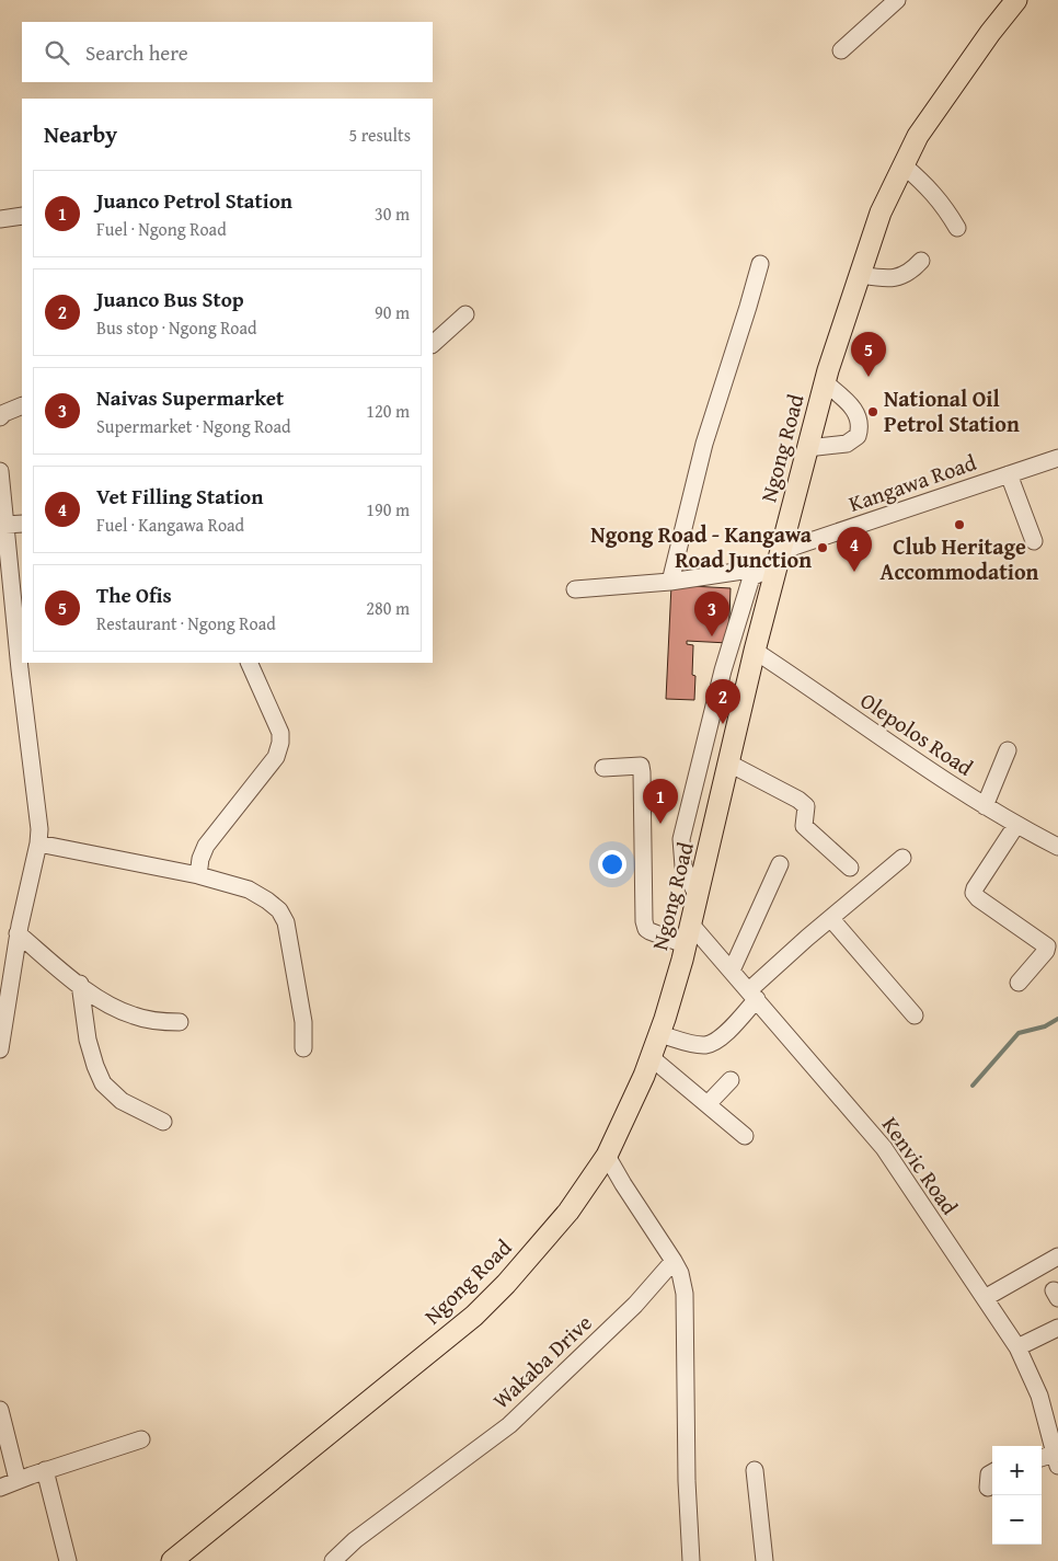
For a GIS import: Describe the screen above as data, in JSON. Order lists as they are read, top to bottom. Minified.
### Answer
{"streets":{"main road":["Ngong Road"],"street":["Kangawa Road","Olepolos Road","Kenvic Road","Wakaba Drive"]},"crossings":[["Ngong Road","Kangawa Road"],["Ngong Road","Olepolos Road"],["Ngong Road","Kenvic Road"]],"places":["National Oil Petrol Station","Club Heritage Accommodation","Ngong Road - Kangawa Road Junction"],"page":{"search":"Search here","heading":["Nearby","5 results"],"list":[{"mark":"1","name":"Juanco Petrol Station","note":"Fuel · Ngong Road","value":"30 m"},{"mark":"2","name":"Juanco Bus Stop","note":"Bus stop · Ngong Road","value":"90 m"},{"mark":"3","name":"Naivas Supermarket","note":"Supermarket · Ngong Road","value":"120 m"},{"mark":"4","name":"Vet Filling Station","note":"Fuel · Kangawa Road","value":"190 m"},{"mark":"5","name":"The Ofis","note":"Restaurant · Ngong Road","value":"280 m"}],"pins":["5","4","3","2","1"],"map_buttons":["+","−"]}}
